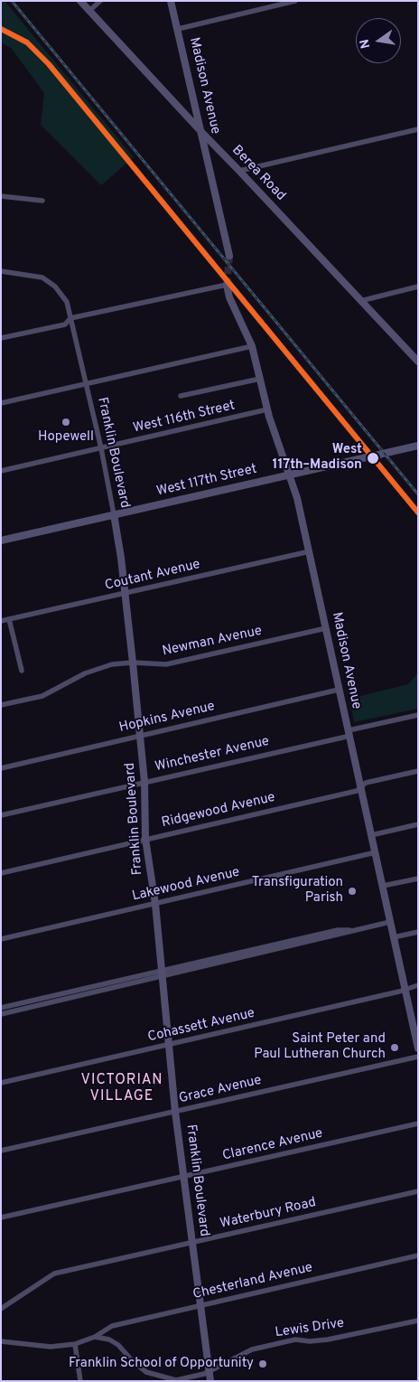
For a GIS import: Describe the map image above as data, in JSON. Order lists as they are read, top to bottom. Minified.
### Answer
{"streets":{"main road":["Madison Avenue","Berea Road","Franklin Boulevard","West 117th Street"],"street":["West 116th Street","Coutant Avenue","Newman Avenue","Hopkins Avenue","Winchester Avenue","Ridgewood Avenue","Lakewood Avenue","Cohassett Avenue","Grace Avenue","Clarence Avenue","Waterbury Road","Chesterland Avenue","Lewis Drive"]},"crossings":[["Madison Avenue","Berea Road"],["Madison Avenue","West 116th Street"],["Madison Avenue","West 117th Street"],["Madison Avenue","Coutant Avenue"],["Madison Avenue","Newman Avenue"],["Madison Avenue","Hopkins Avenue"],["Madison Avenue","Winchester Avenue"],["Madison Avenue","Ridgewood Avenue"],["Madison Avenue","Lakewood Avenue"],["Madison Avenue","Cohassett Avenue"],["West 116th Street","Franklin Boulevard"],["Franklin Boulevard","West 117th Street"],["Franklin Boulevard","Coutant Avenue"],["Franklin Boulevard","Newman Avenue"],["Franklin Boulevard","Hopkins Avenue"],["Franklin Boulevard","Winchester Avenue"],["Franklin Boulevard","Ridgewood Avenue"],["Franklin Boulevard","Lakewood Avenue"],["Franklin Boulevard","Cohassett Avenue"],["Franklin Boulevard","Grace Avenue"],["Franklin Boulevard","Clarence Avenue"],["Franklin Boulevard","Waterbury Road"],["Franklin Boulevard","Chesterland Avenue"],["Franklin Boulevard","Lewis Drive"],["Chesterland Avenue","Lewis Drive"]],"districts":["VICTORIAN VILLAGE"],"places":["Hopewell","West 117th–Madison","Transfiguration Parish","Saint Peter and Paul Lutheran Church","Franklin School of Opportunity"],"north":"left"}
